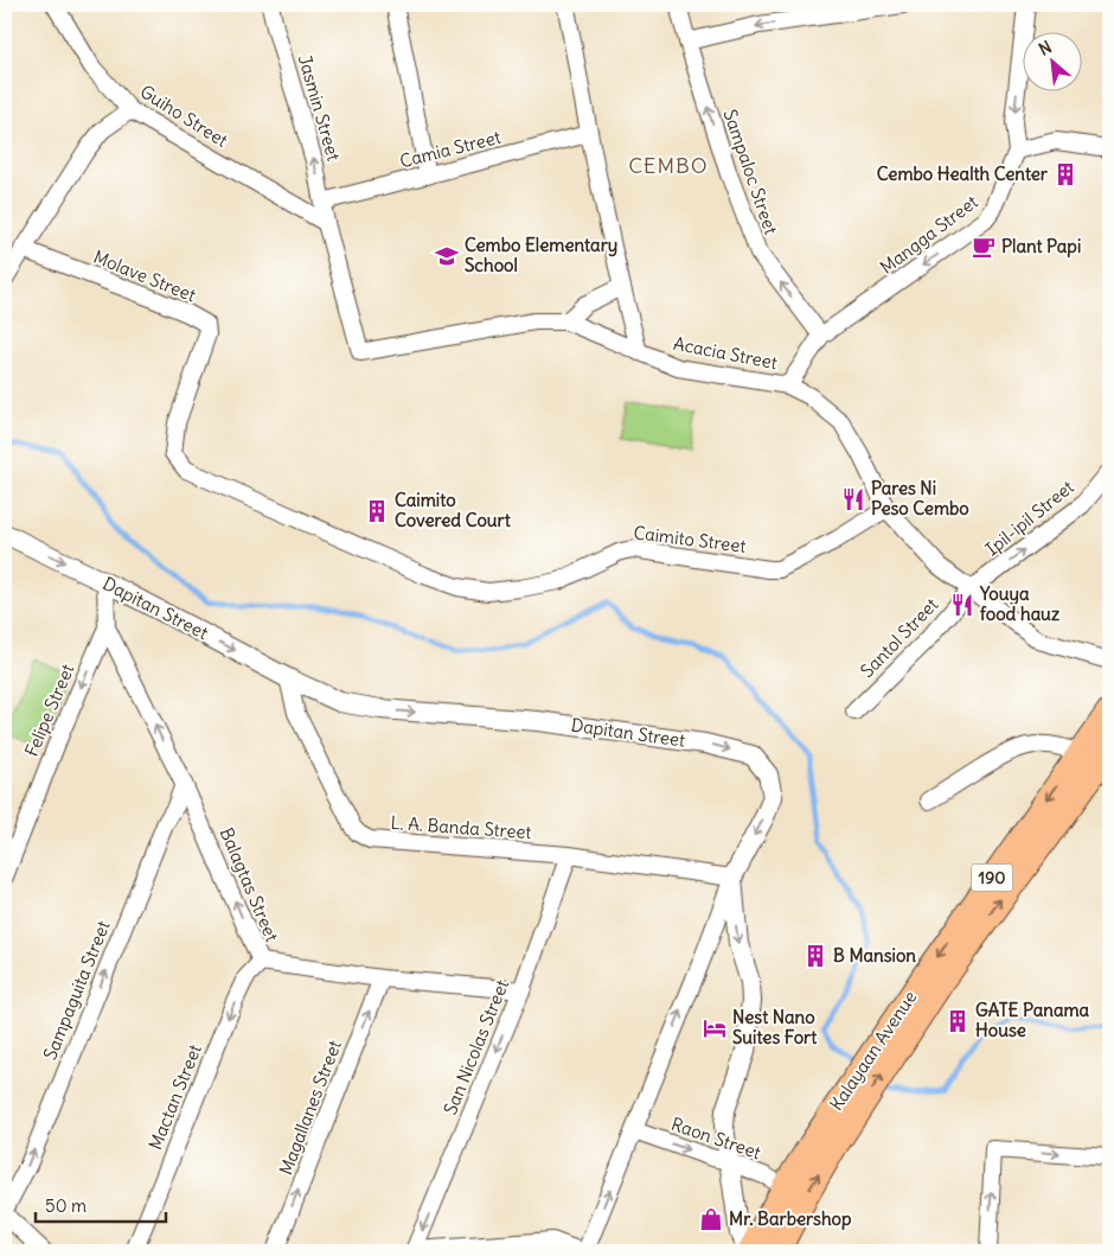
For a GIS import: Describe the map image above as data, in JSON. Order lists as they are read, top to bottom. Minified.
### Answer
{"streets":{"main road":["190","Kalayaan Avenue"],"street":["Jasmin Street","Guiho Street","Camia Street","Sampaloc Street","Mangga Street","Molave Street","Acacia Street","Ipil-ipil Street","Caimito Street","Dapitan Street","Santol Street","Felipe Street","L. A. Banda Street","Balagtas Street","Sampaguita Street","San Nicolas Street","Mactan Street","Magallanes Street","Raon Street"]},"crossings":[["Jasmin Street","Guiho Street"],["Jasmin Street","Camia Street"],["Jasmin Street","Acacia Street"],["Guiho Street","Acacia Street"],["Sampaloc Street","Mangga Street"],["Mangga Street","Acacia Street"],["Molave Street","Caimito Street"],["Acacia Street","Ipil-ipil Street"],["Acacia Street","Caimito Street"],["Acacia Street","Santol Street"],["Ipil-ipil Street","Santol Street"],["Dapitan Street","L. A. Banda Street"],["Dapitan Street","Balagtas Street"],["Dapitan Street","Raon Street"],["Felipe Street","Balagtas Street"],["L. A. Banda Street","San Nicolas Street"],["Balagtas Street","Sampaguita Street"],["Balagtas Street","San Nicolas Street"],["Balagtas Street","Mactan Street"],["Balagtas Street","Magallanes Street"],["Kalayaan Avenue","Raon Street"]],"one_way":["Mangga Street","Ipil-ipil Street","Felipe Street","Balagtas Street","Sampaguita Street","San Nicolas Street","Mactan Street","Magallanes Street","Raon Street"],"districts":["CEMBO"],"places":{"building":["Cembo Health Center","Caimito Covered Court","B Mansion","GATE Panama House"],"cafe":["Plant Papi"],"school or university":["Cembo Elementary School"],"restaurant":["Pares Ni Peso Cembo","Youya food hauz"],"hotel":["Nest Nano Suites Fort"],"shop":["Mr. Barbershop"]},"scale_bar":"50 m","north":"top left"}
